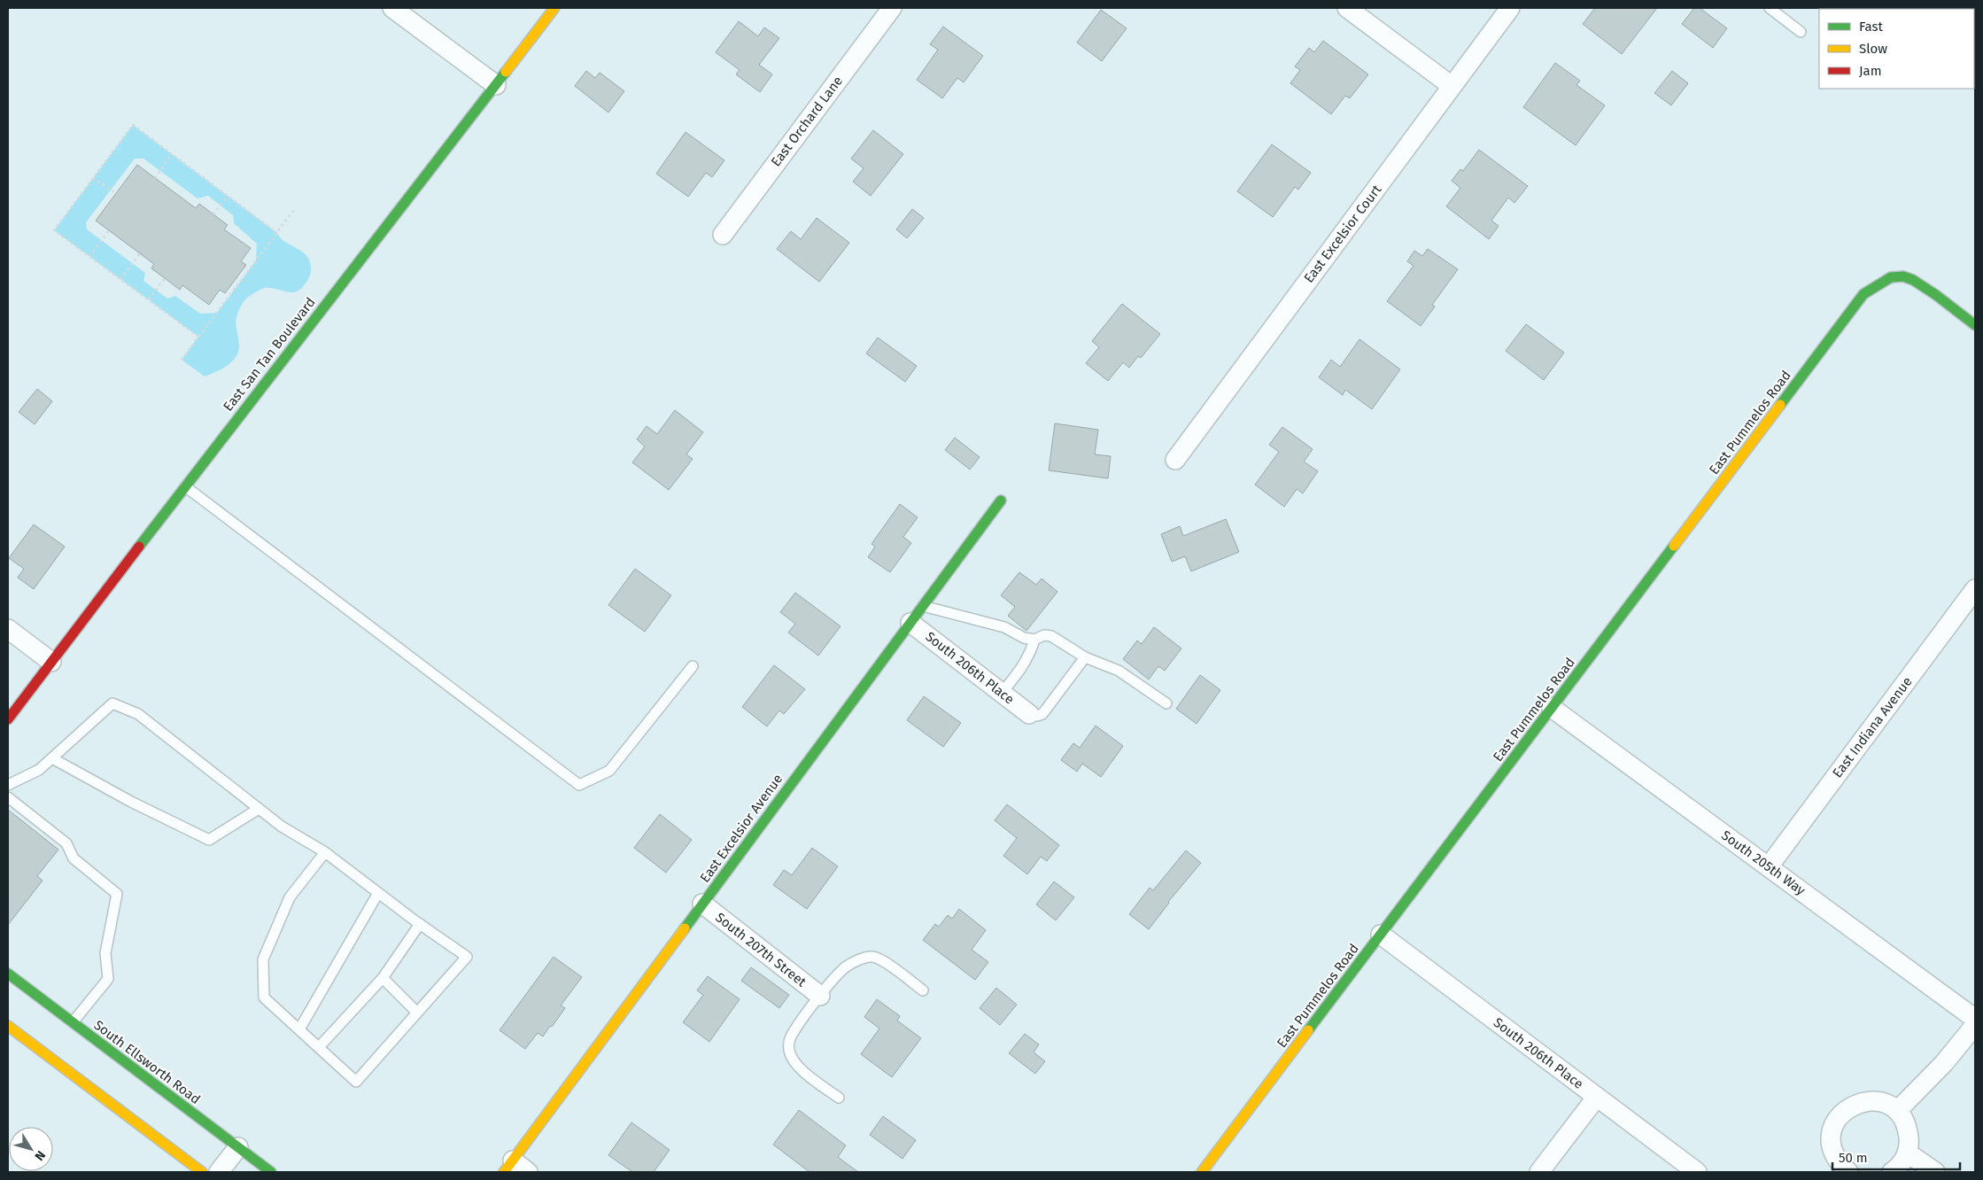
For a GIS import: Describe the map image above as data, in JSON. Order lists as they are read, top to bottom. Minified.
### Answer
{"streets":{"street":["East Orchard Lane","East Excelsior Court","East San Tan Boulevard","East Pummelos Road","South 206th Place","East Indiana Avenue","East Excelsior Avenue","South 205th Way","South 207th Street","South Ellsworth Road"]},"crossings":[["East Pummelos Road","South 206th Place"],["East Pummelos Road","South 205th Way"],["South 206th Place","East Excelsior Avenue"],["East Indiana Avenue","South 205th Way"],["East Excelsior Avenue","South 207th Street"]],"legend":["Fast","Slow","Jam"],"scale_bar":"50 m","north":"bottom right"}
